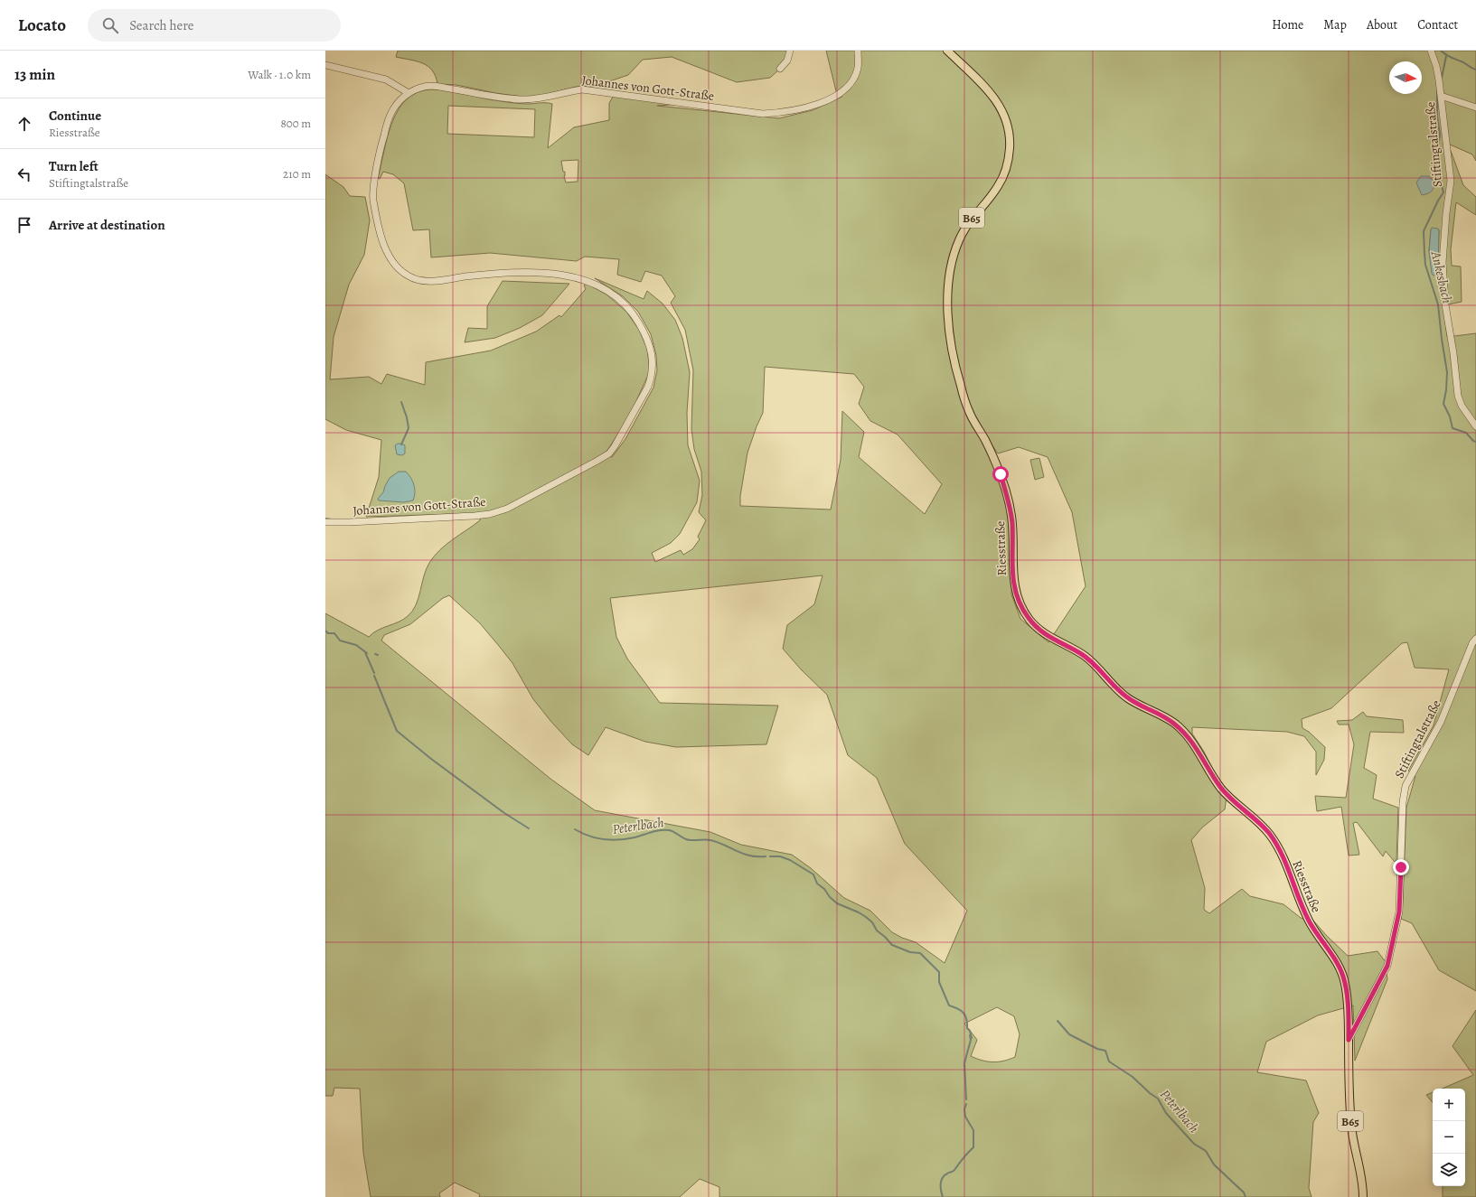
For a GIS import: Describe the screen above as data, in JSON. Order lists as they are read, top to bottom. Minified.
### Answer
{"streets":{"main road":["B65","Riesstraße"],"street":["Johannes von Gott-Straße","Stiftingtalstraße"]},"crossings":[["Stiftingtalstraße","Riesstraße"]],"water":["Ankesbach","Peterlbach"],"north":"right","page":{"header":"Locato","search":"Search here","nav":["Home","Map","About","Contact"],"heading":["13 min","Walk · 1.0 km"],"list":[["Continue","Riesstraße","800 m"],["Turn left","Stiftingtalstraße","210 m"],"Arrive at destination"],"map_buttons":["+","−"]}}
